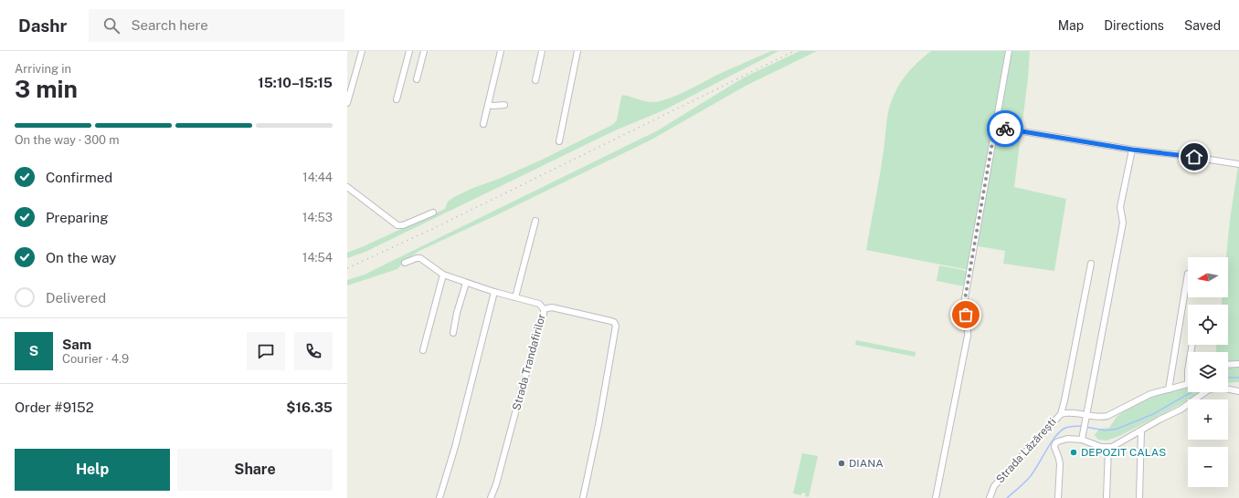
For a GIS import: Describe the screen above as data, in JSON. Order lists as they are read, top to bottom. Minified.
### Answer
{"streets":{"street":["Strada Trandafirilor","Strada Lăzărești"]},"places":["DEPOZIT CALAS","DIANA"],"north":"left","page":{"header":"Dashr","search":"Search here","nav":["Map","Directions","Saved"],"heading":["3 min","Arriving in","15:10–15:15"],"panel":["Sam","Courier · 4.9","Order #9152","$16.35"],"bar":"On the way · 300 m","list":[["Confirmed","14:44"],["Preparing","14:53"],["On the way","14:54"],"Delivered"],"map_buttons":["+","−"],"round":"S","buttons":["Help","Share"]}}
